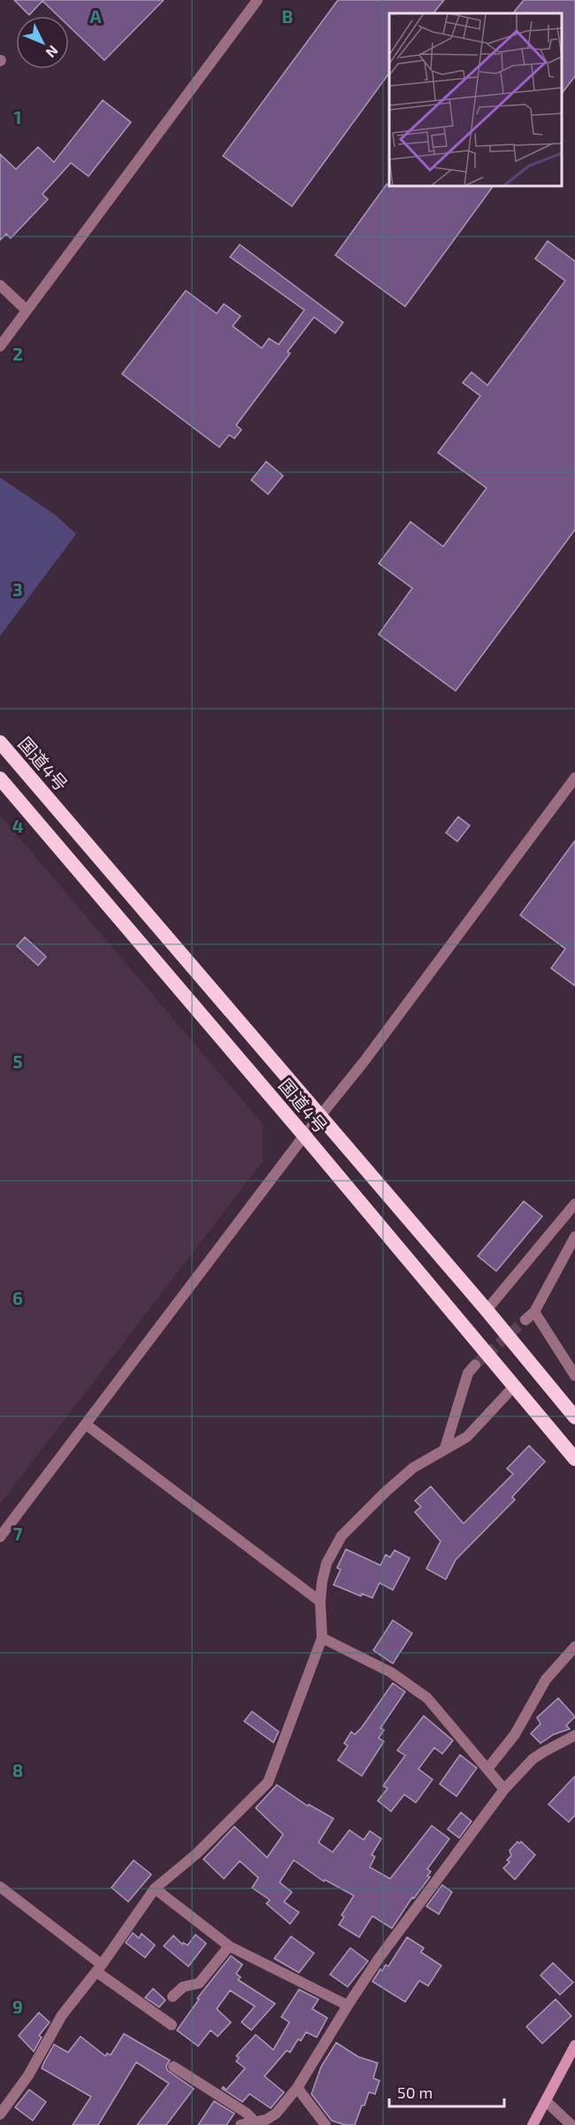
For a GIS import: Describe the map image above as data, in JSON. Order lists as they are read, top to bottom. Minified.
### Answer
{"streets":{"highway":["国道4号"]},"scale_bar":"50 m","north":"bottom right","grid":{"columns":["A","B"],"rows":["1","2","3","4","5","6","7","8","9"]}}
